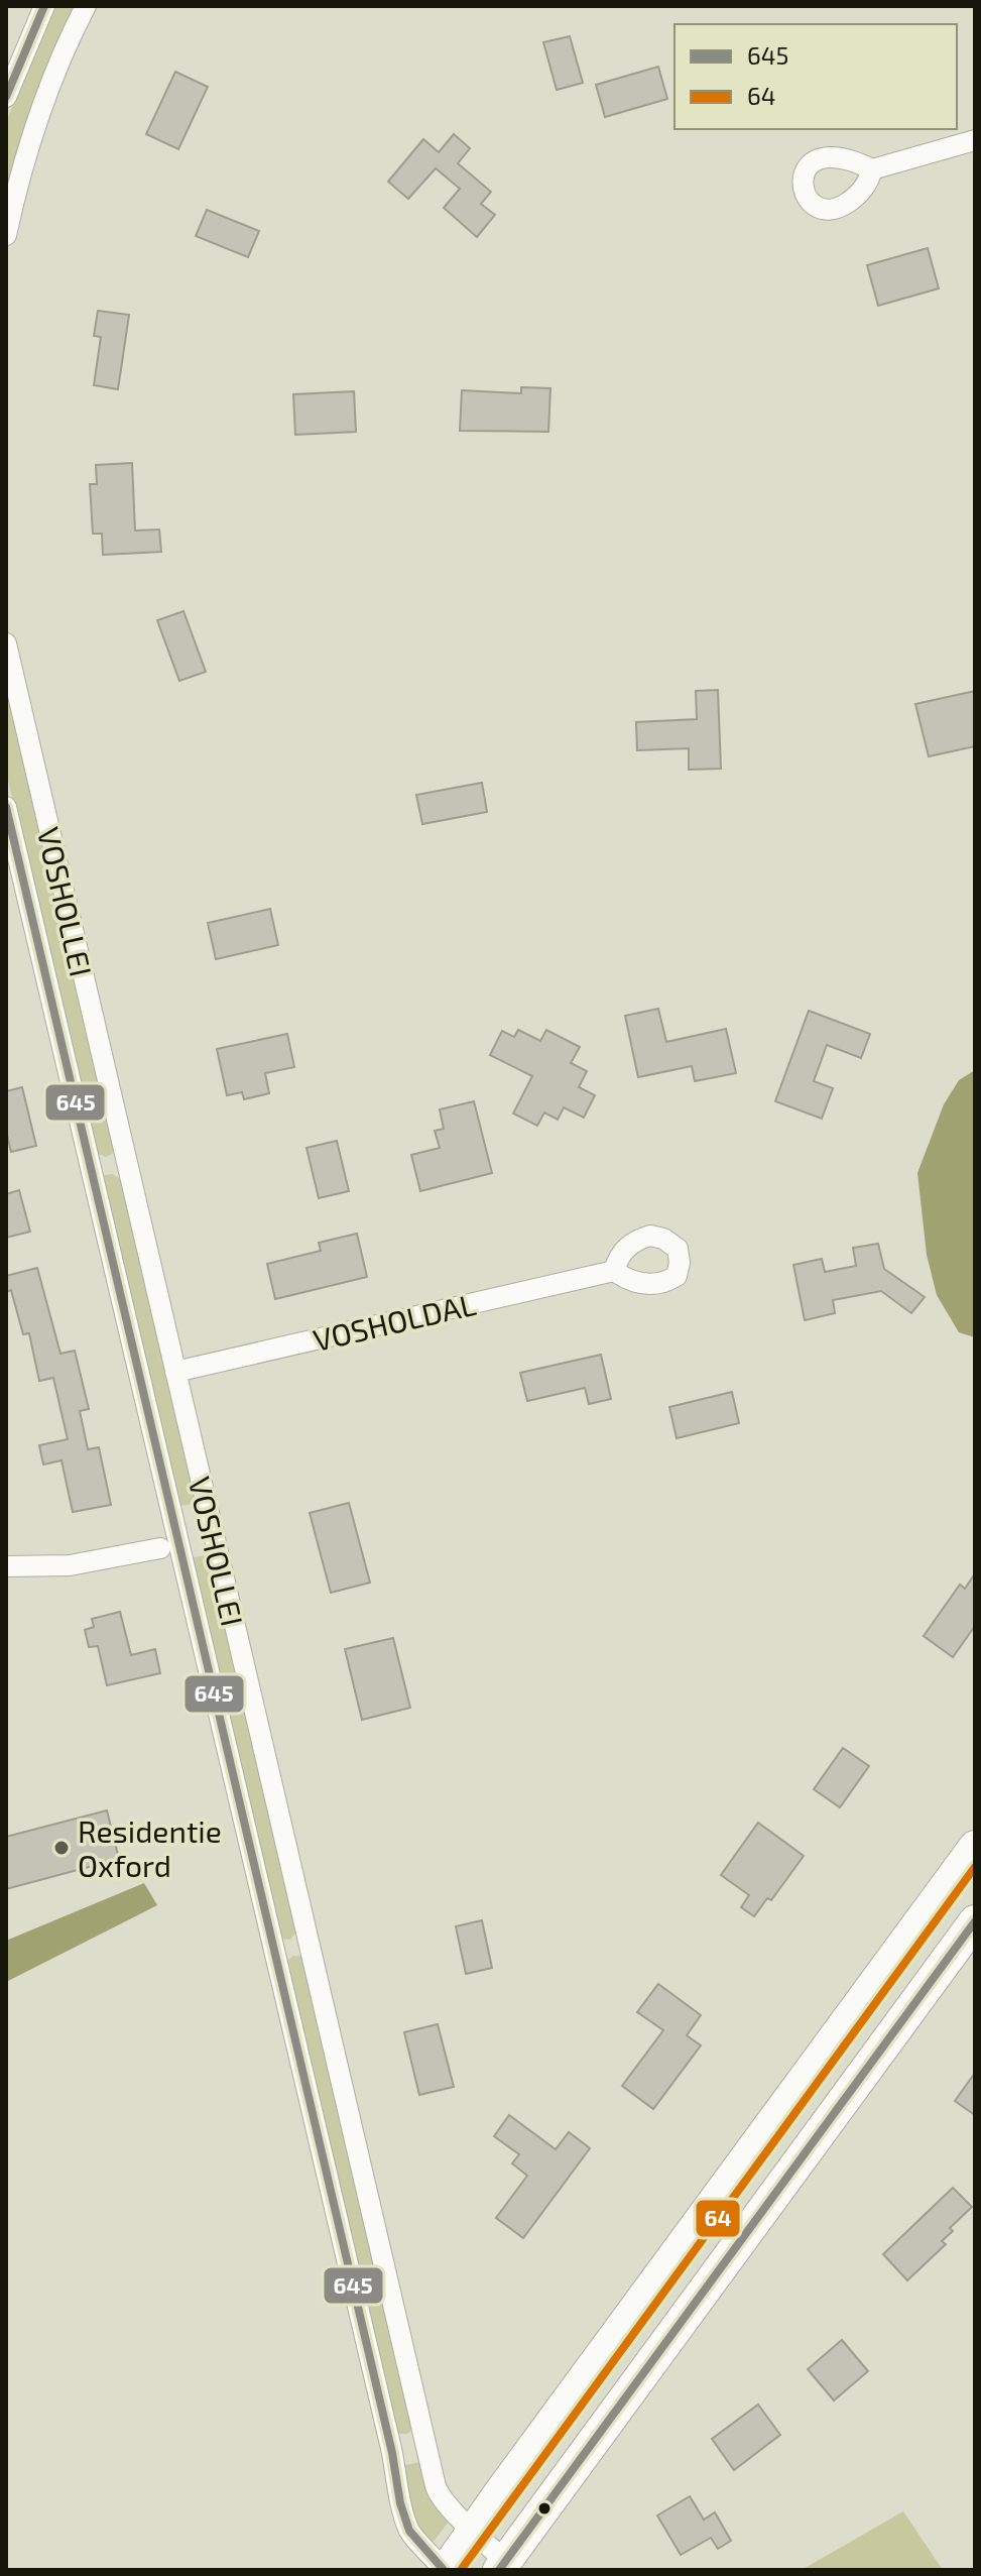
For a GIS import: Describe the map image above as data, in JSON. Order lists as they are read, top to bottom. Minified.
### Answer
{"streets":{"street":["VOSHOLLEI","VOSHOLDAL"]},"crossings":[["VOSHOLLEI","VOSHOLDAL"]],"places":["Residentie Oxford"],"lines":["transit line 645","transit line 64"],"legend":["645","64"]}
